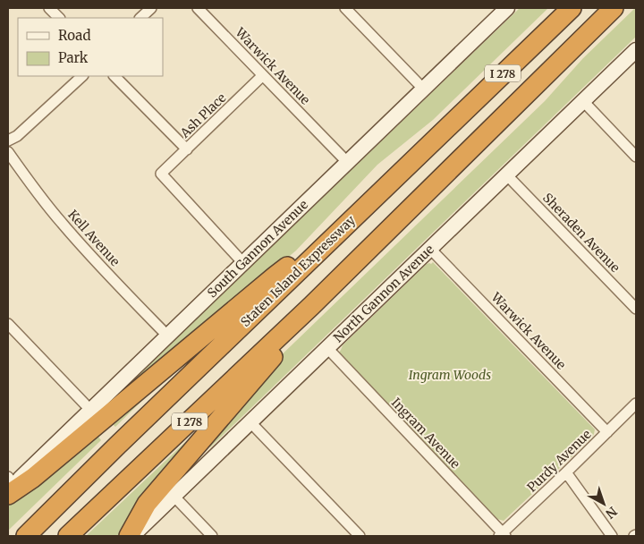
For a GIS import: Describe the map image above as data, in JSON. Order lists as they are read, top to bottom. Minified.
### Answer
{"streets":{"highway":["I 278","Staten Island Expressway"],"main road":["South Gannon Avenue","North Gannon Avenue"],"street":["Warwick Avenue","Ash Place","Sheraden Avenue","Kell Avenue","Ingram Avenue","Purdy Avenue"]},"crossings":[["Warwick Avenue","Ash Place"],["Warwick Avenue","South Gannon Avenue"],["Warwick Avenue","North Gannon Avenue"],["Warwick Avenue","Purdy Avenue"],["Ash Place","South Gannon Avenue"],["Sheraden Avenue","North Gannon Avenue"],["Kell Avenue","South Gannon Avenue"],["North Gannon Avenue","Ingram Avenue"],["Ingram Avenue","Purdy Avenue"]],"parks":["Ingram Woods"],"legend":["Road","Park"],"north":"bottom right"}
